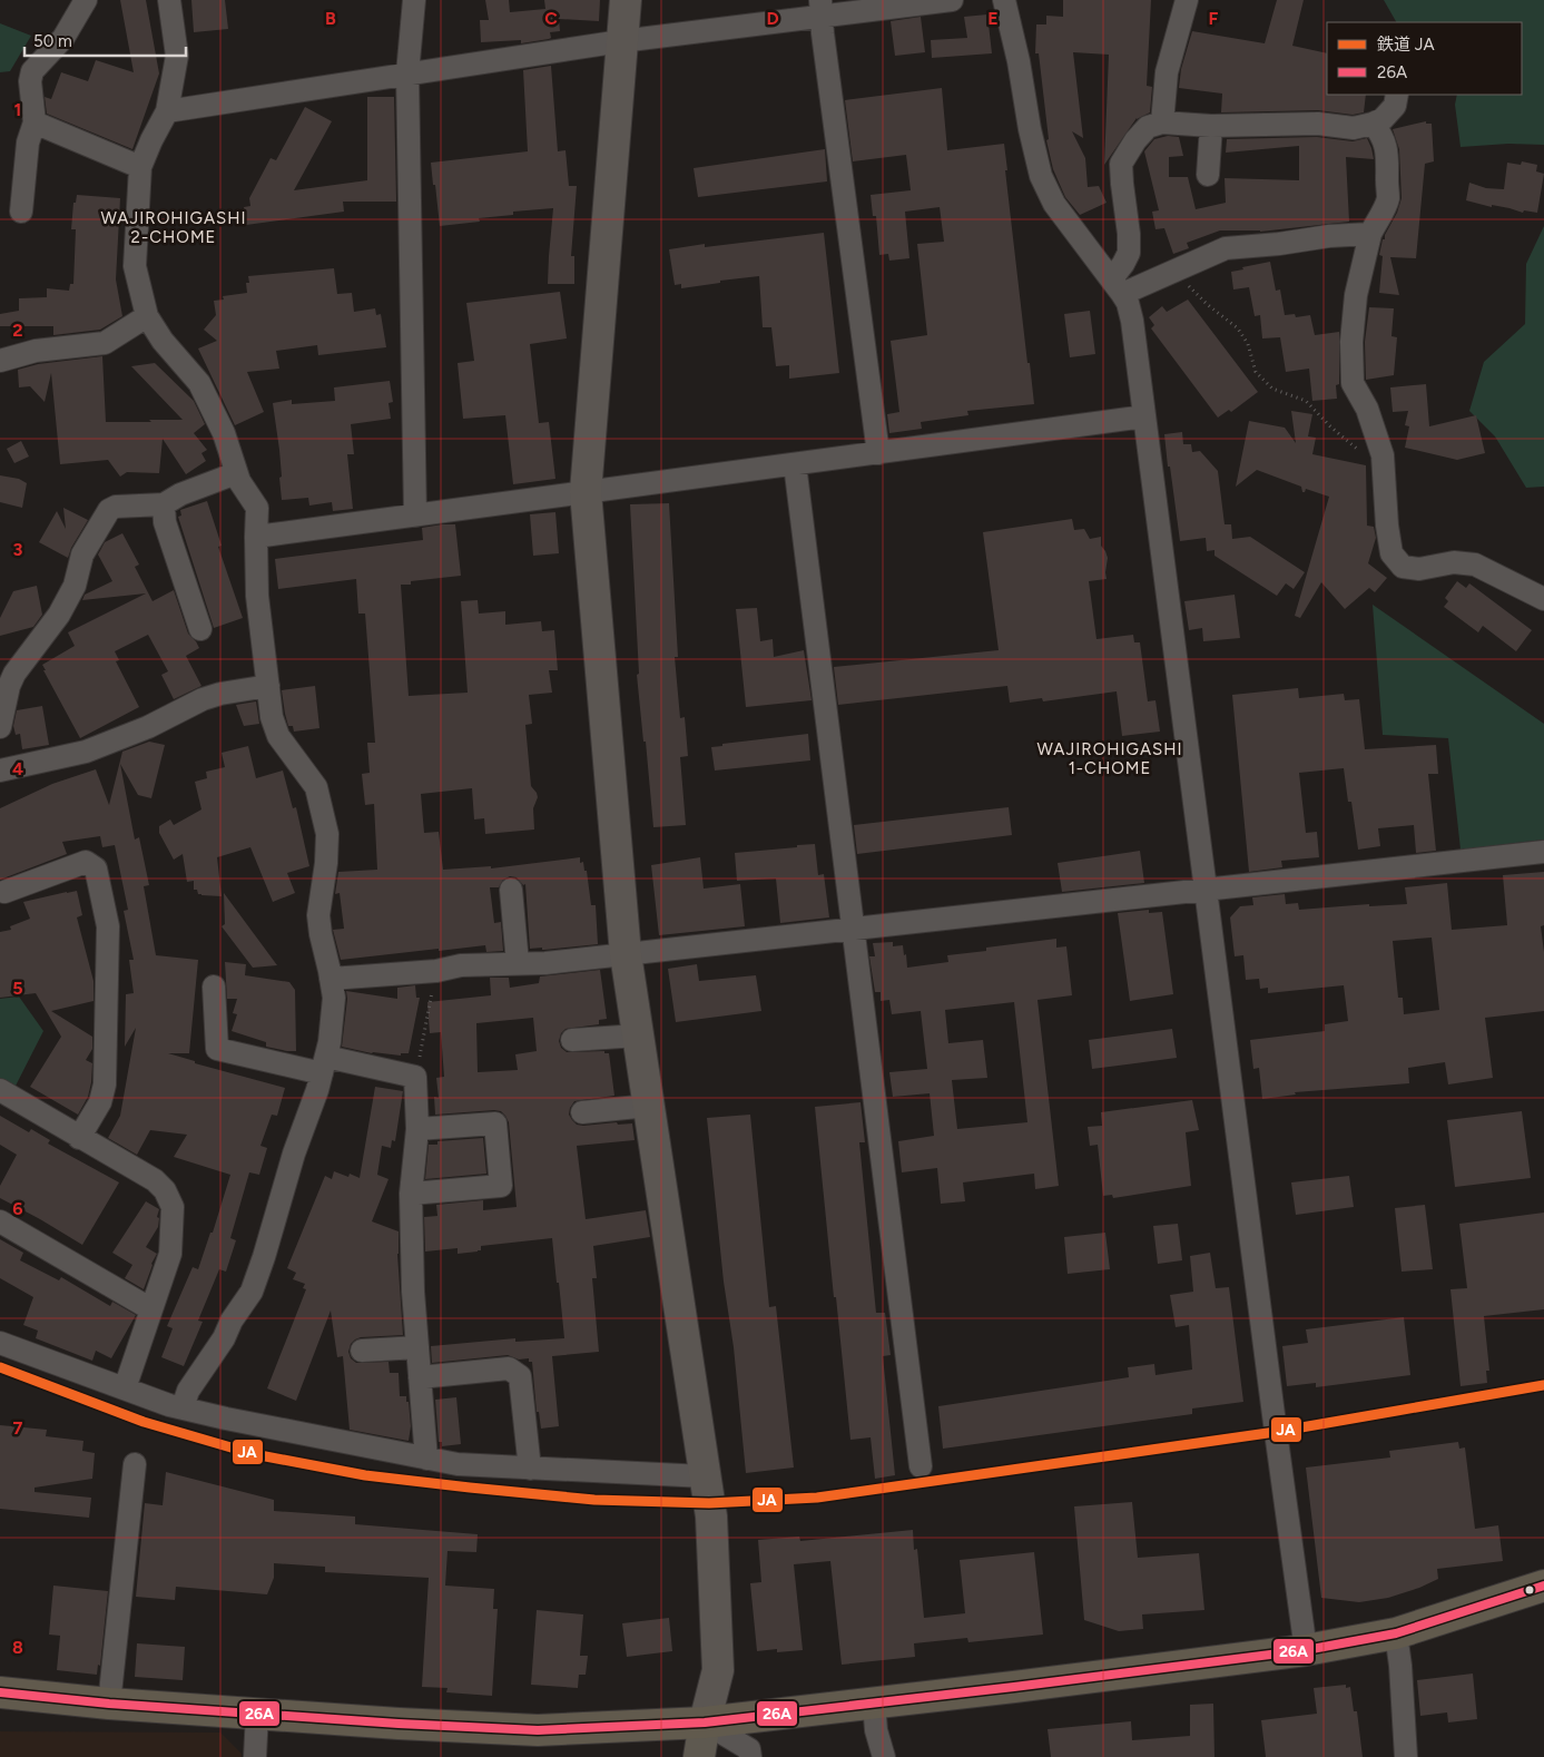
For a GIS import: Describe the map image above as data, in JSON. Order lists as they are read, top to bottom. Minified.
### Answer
{"districts":["WAJIROHIGASHI 2-CHOME","WAJIROHIGASHI 1-CHOME"],"lines":["rail line JA","transit line 26A"],"legend":["鉄道 JA","26A"],"scale_bar":"50 m","grid":{"columns":["B","C","D","E","F"],"rows":["1","2","3","4","5","6","7","8"]}}
